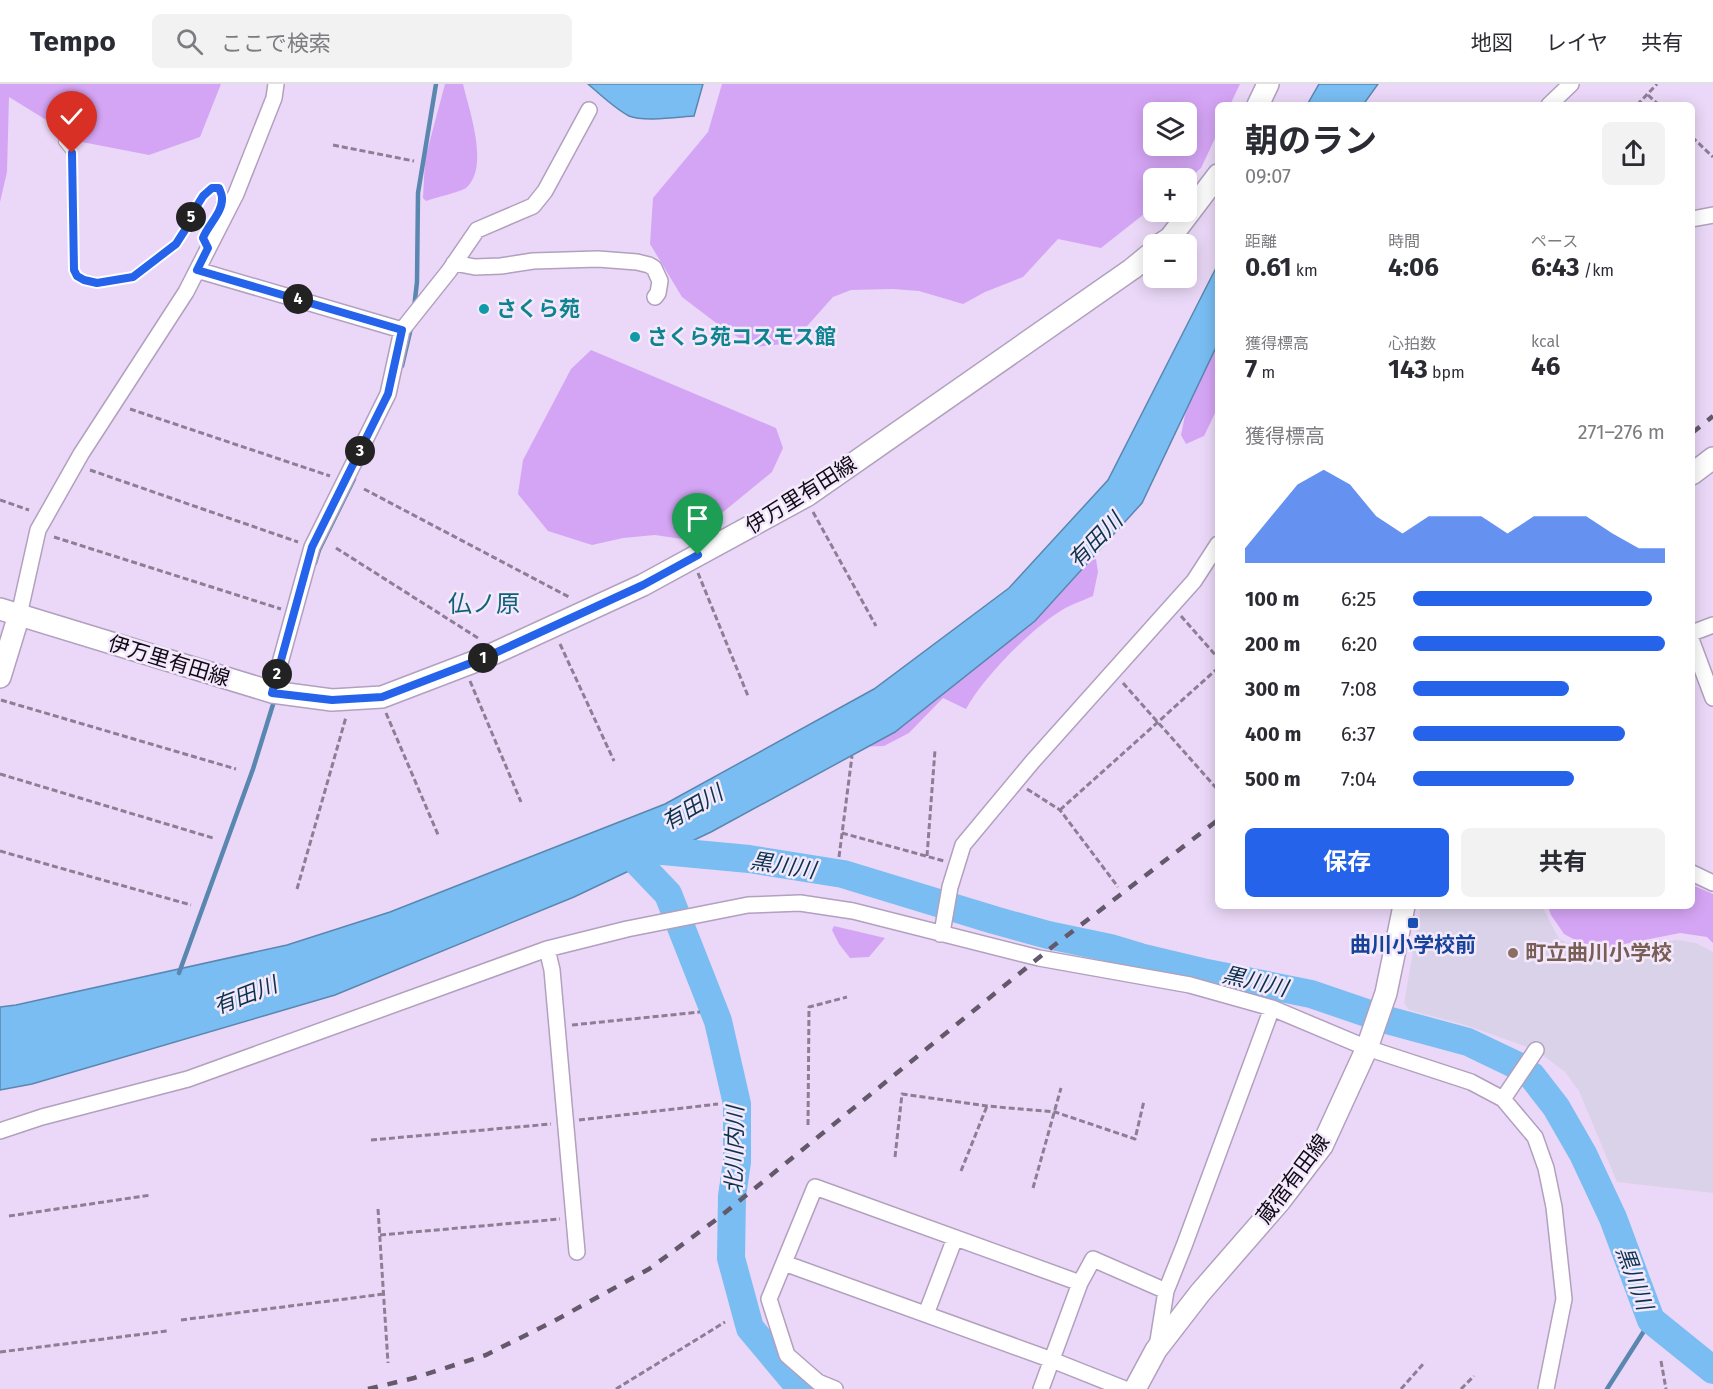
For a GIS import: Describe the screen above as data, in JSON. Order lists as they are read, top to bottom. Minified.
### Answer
{"streets":{"main road":["伊万里有田線","蔵宿有田線"]},"districts":["仏ノ原"],"water":["有田川","黒川川","北川内川"],"places":{"other":["さくら苑","さくら苑コスモス館","町立曲川小学校"],"transit":["曲川小学校前"]},"page":{"header":"Tempo","search":"ここで検索","nav":["地図","レイヤ","共有"],"map_buttons":["+","−"],"heading":["朝のラン","09:07"],"pins":["5","4","3","1","2"],"stats":[["距離","0.61 km"],["時間","4:06"],["ペース","6:43 /km"],["獲得標高","7 m"],["心拍数","143 bpm"],["kcal","46"]],"chart":["獲得標高","271–276 m"],"list":[{"name":"100 m","note":"6:25"},{"name":"200 m","note":"6:20"},{"name":"300 m","note":"7:08"},{"name":"400 m","note":"6:37"},{"name":"500 m","note":"7:04"}],"buttons":["保存","共有"]}}
